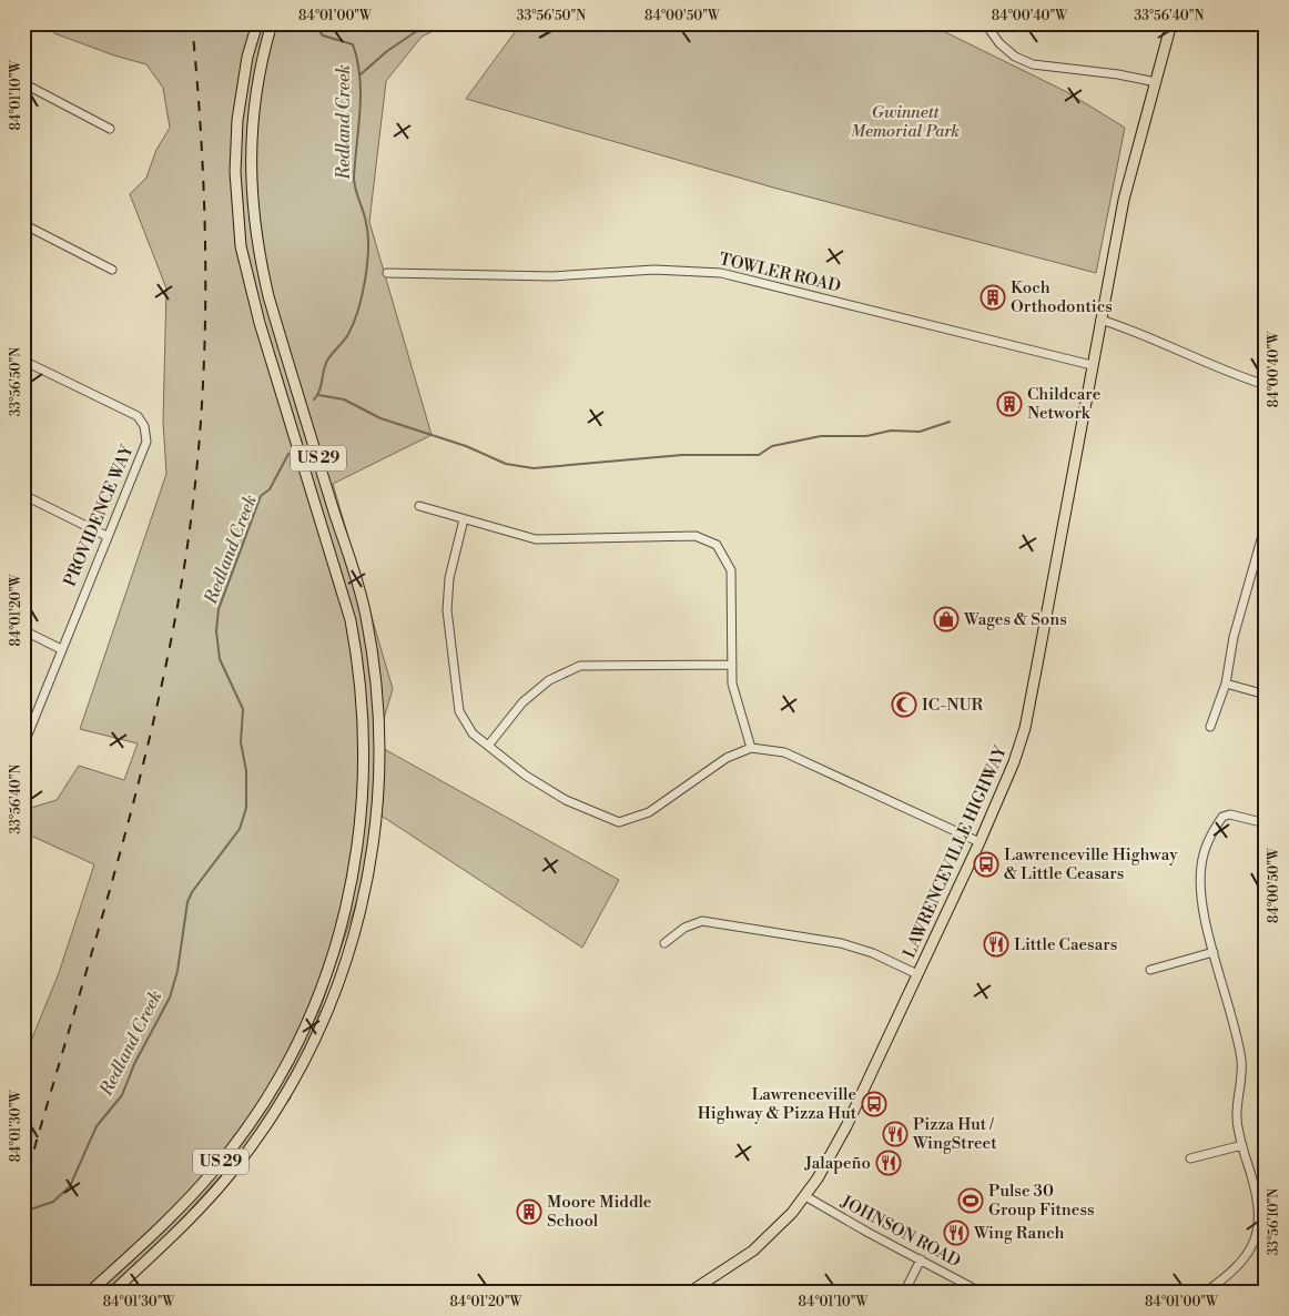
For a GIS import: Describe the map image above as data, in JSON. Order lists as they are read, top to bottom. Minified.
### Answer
{"streets":{"main road":["US 29","LAWRENCEVILLE HIGHWAY"],"street":["TOWLER ROAD","PROVIDENCE WAY","JOHNSON ROAD"]},"crossings":[["TOWLER ROAD","LAWRENCEVILLE HIGHWAY"],["LAWRENCEVILLE HIGHWAY","JOHNSON ROAD"]],"water":["Redland Creek"],"parks":["Gwinnett Memorial Park"],"places":{"building":["Koch Orthodontics","Childcare Network","Moore Middle School"],"shop":["Wages & Sons"],"mosque":["IC-NUR"],"bus stop":["Lawrenceville Highway & Little Ceasars","Lawrenceville Highway & Pizza Hut"],"restaurant":["Little Caesars","Pizza Hut / WingStreet","Jalapeño","Wing Ranch"],"sports":["Pulse 30 Group Fitness"]},"coordinates":["84°01'00\"W","33°56'50\"N","84°00'50\"W","84°00'40\"W","33°56'40\"N","84°01'10\"W","84°01'20\"W","84°01'30\"W","33°56'10\"N"]}
